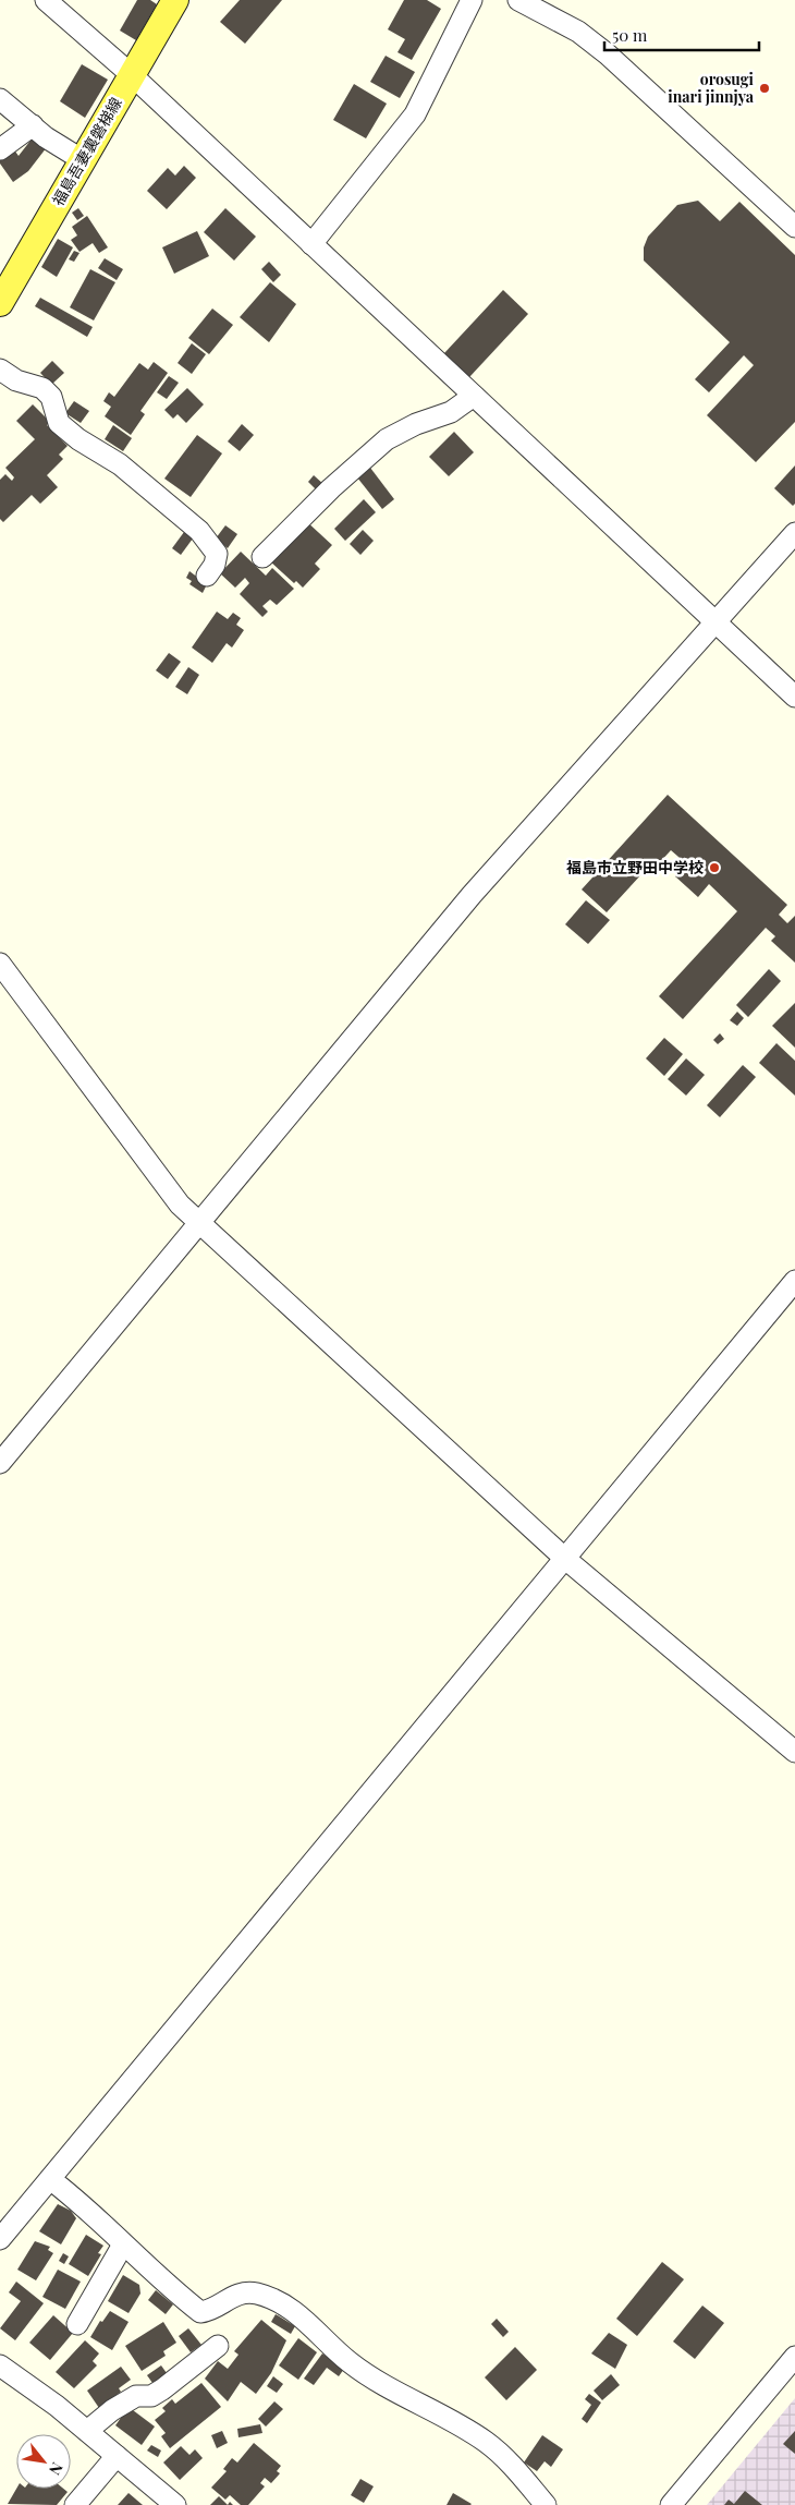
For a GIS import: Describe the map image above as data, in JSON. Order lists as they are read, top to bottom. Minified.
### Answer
{"streets":{"main road":["福島吾妻裏磐梯線"]},"places":["orosugi inari jinnjya","福島市立野田中学校"],"scale_bar":"50 m","north":"bottom right"}
